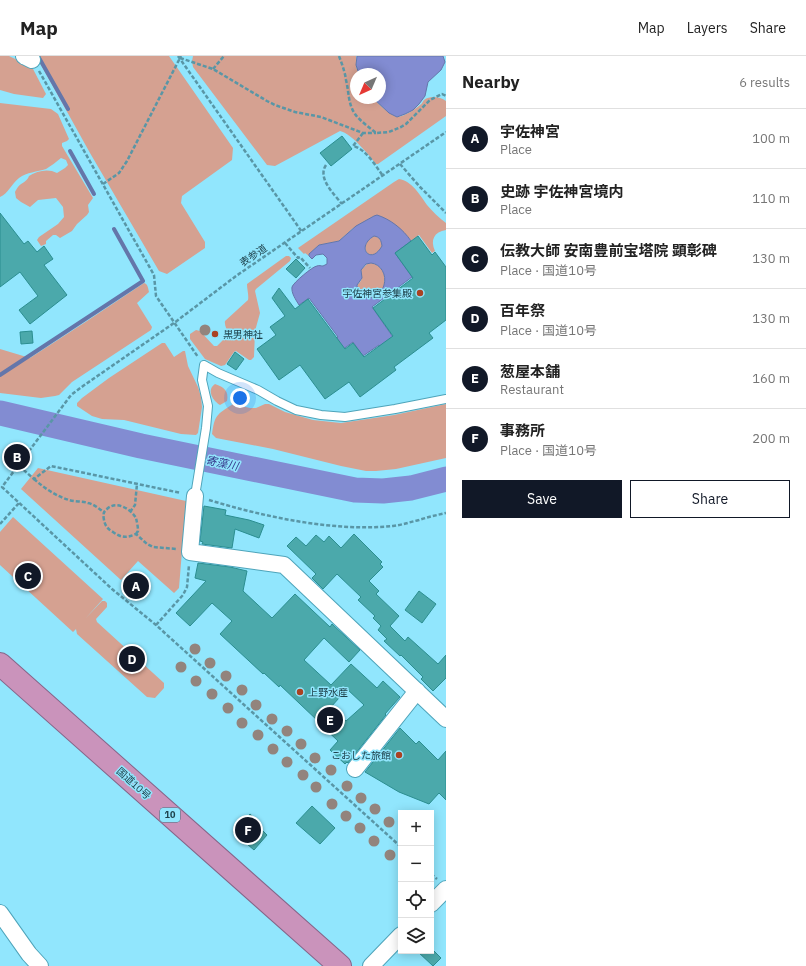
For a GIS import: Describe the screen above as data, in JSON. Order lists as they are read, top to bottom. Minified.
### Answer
{"streets":{"highway":["国道10号","10"],"path":["表参道"]},"water":["寄藻川"],"places":["宇佐神宮参集殿","黒男神社","上野水産","こおした旅館"],"north":"bottom left","page":{"header":"Map","nav":["Map","Layers","Share"],"heading":["Nearby","6 results"],"list":[{"mark":"A","name":"宇佐神宮","note":"Place","value":"100 m"},{"mark":"B","name":"史跡 宇佐神宮境内","note":"Place","value":"110 m"},{"mark":"C","name":"伝教大師 安南豊前宝塔院 顕彰碑","note":"Place · 国道10号","value":"130 m"},{"mark":"D","name":"百年祭","note":"Place · 国道10号","value":"130 m"},{"mark":"E","name":"葱屋本舗","note":"Restaurant","value":"160 m"},{"mark":"F","name":"事務所","note":"Place · 国道10号","value":"200 m"}],"pins":["B","C","A","D","E","F"],"buttons":["Save","Share"],"map_buttons":["+","−"]}}
